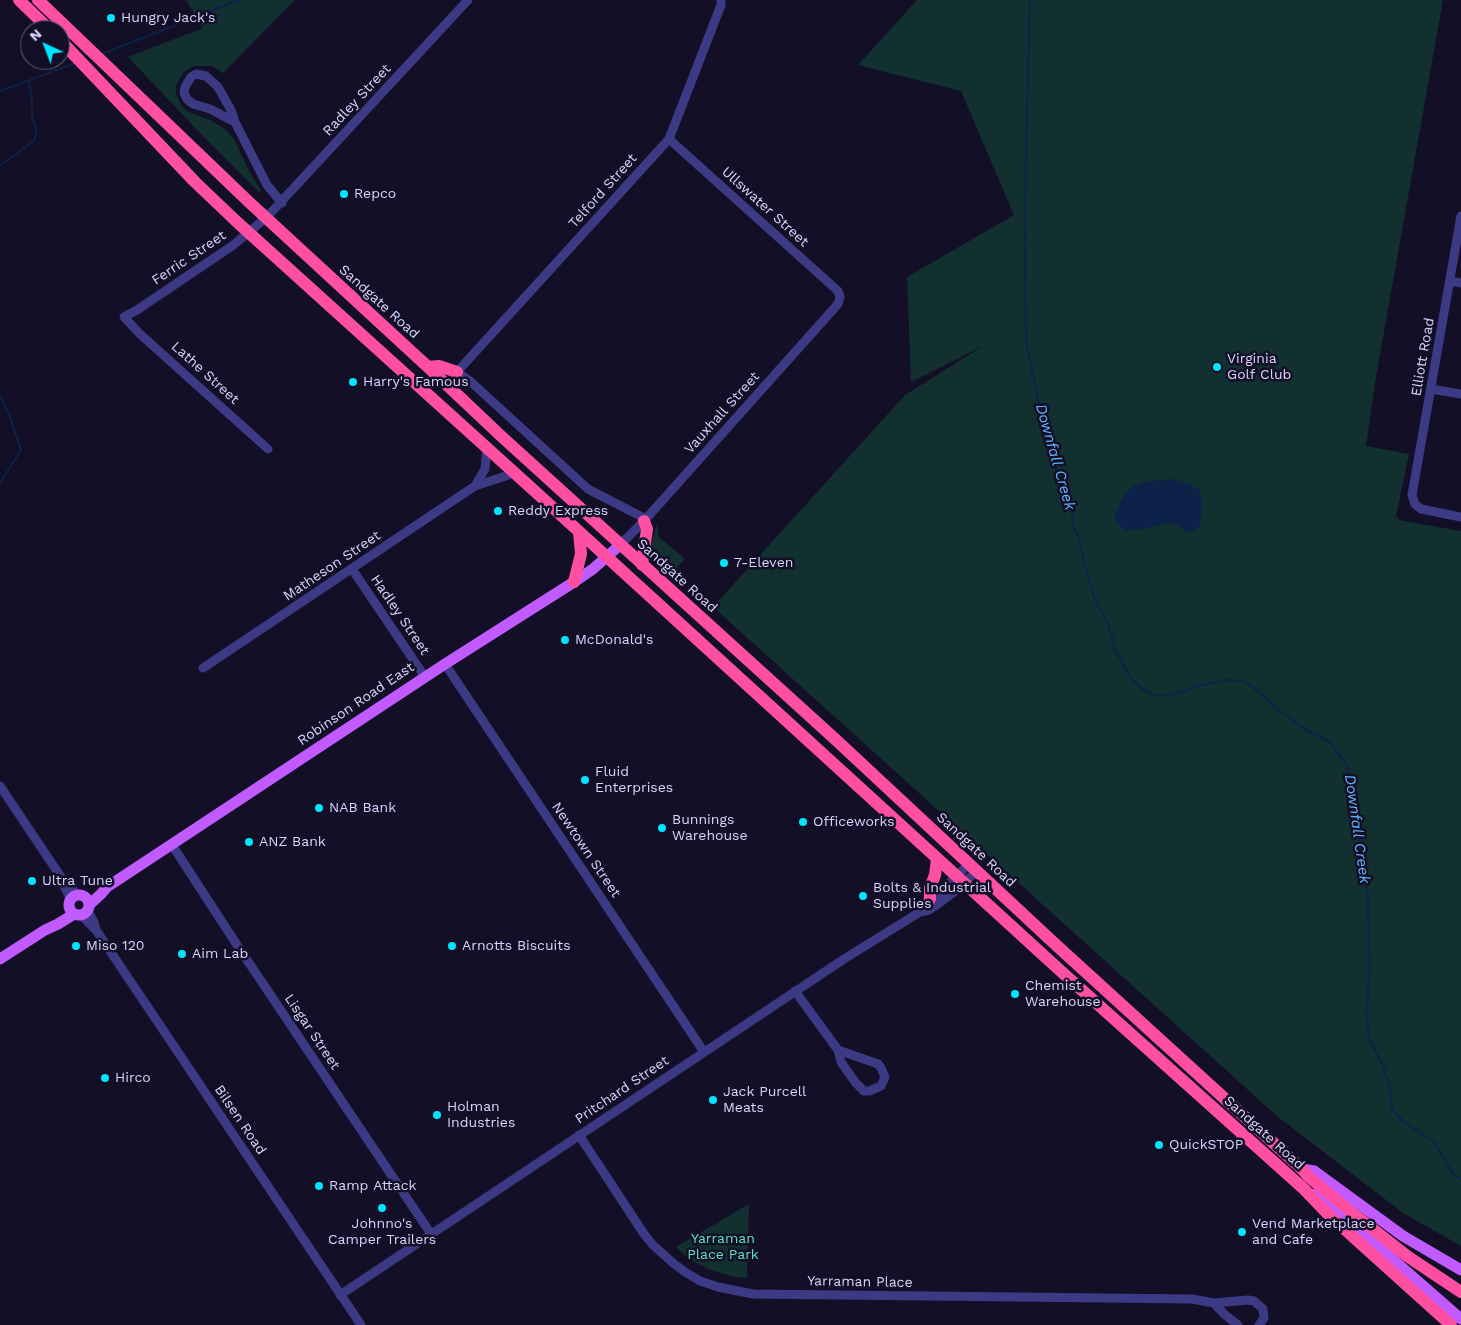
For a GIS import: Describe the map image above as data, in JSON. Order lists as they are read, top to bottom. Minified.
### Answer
{"streets":{"highway":["Sandgate Road"],"main road":["Robinson Road East"],"street":["Radley Street","Telford Street","Ullswater Street","Ferric Street","Elliott Road","Lathe Street","Vauxhall Street","Matheson Street","Hadley Street","Newtown Street","Lisgar Street","Pritchard Street","Bilsen Road","Yarraman Place"]},"crossings":[["Radley Street","Ferric Street"],["Radley Street","Sandgate Road"],["Telford Street","Ullswater Street"],["Telford Street","Sandgate Road"],["Ullswater Street","Vauxhall Street"],["Ferric Street","Sandgate Road"],["Ferric Street","Lathe Street"],["Sandgate Road","Vauxhall Street"],["Sandgate Road","Matheson Street"],["Sandgate Road","Robinson Road East"],["Sandgate Road","Pritchard Street"],["Vauxhall Street","Robinson Road East"],["Matheson Street","Hadley Street"],["Hadley Street","Robinson Road East"],["Robinson Road East","Newtown Street"],["Robinson Road East","Lisgar Street"],["Robinson Road East","Bilsen Road"],["Newtown Street","Pritchard Street"],["Lisgar Street","Pritchard Street"],["Pritchard Street","Bilsen Road"],["Pritchard Street","Yarraman Place"]],"water":["Downfall Creek"],"parks":["Yarraman Place Park"],"places":["Hungry Jack's","Repco","Virginia Golf Club","Harry's Famous","Reddy Express","7-Eleven","McDonald's","Fluid Enterprises","NAB Bank","Officeworks","Bunnings Warehouse","ANZ Bank","Ultra Tune","Bolts & Industrial Supplies","Miso 120","Arnotts Biscuits","Aim Lab","Chemist Warehouse","Hirco","Jack Purcell Meats","Holman Industries","QuickSTOP","Ramp Attack","Johnno's Camper Trailers","Vend Marketplace and Cafe"],"north":"top left"}
